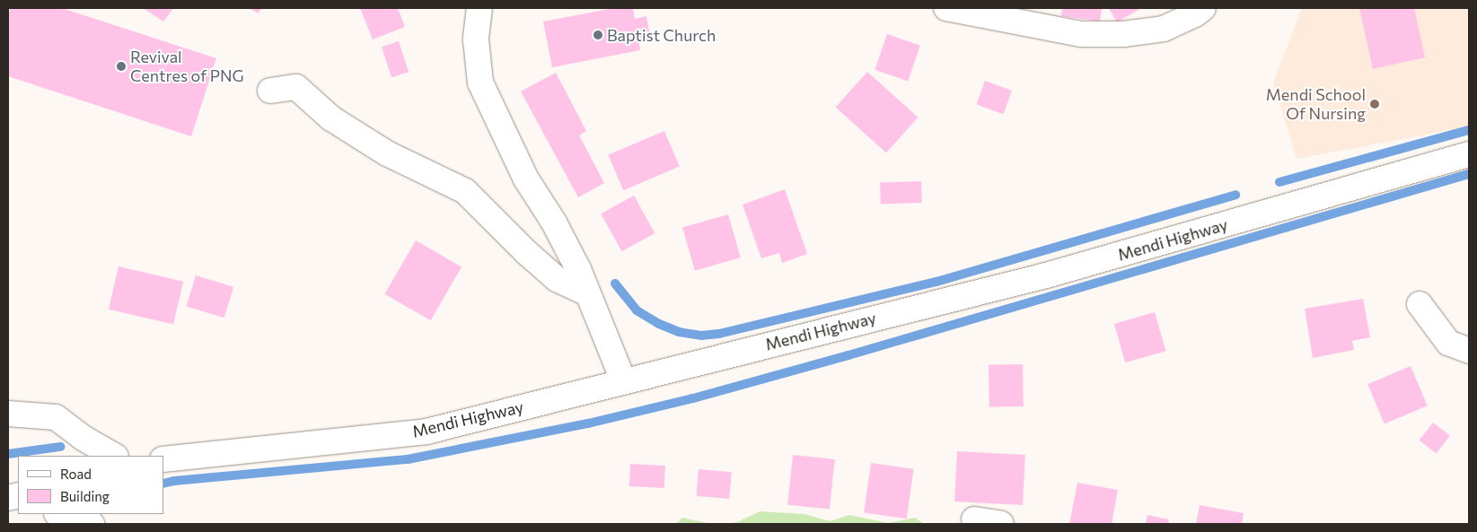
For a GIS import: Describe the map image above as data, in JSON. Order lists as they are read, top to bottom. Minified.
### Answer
{"streets":{"main road":["Mendi Highway"]},"places":["Baptist Church","Revival Centres of PNG","Mendi School Of Nursing"],"legend":["Road","Building"]}
